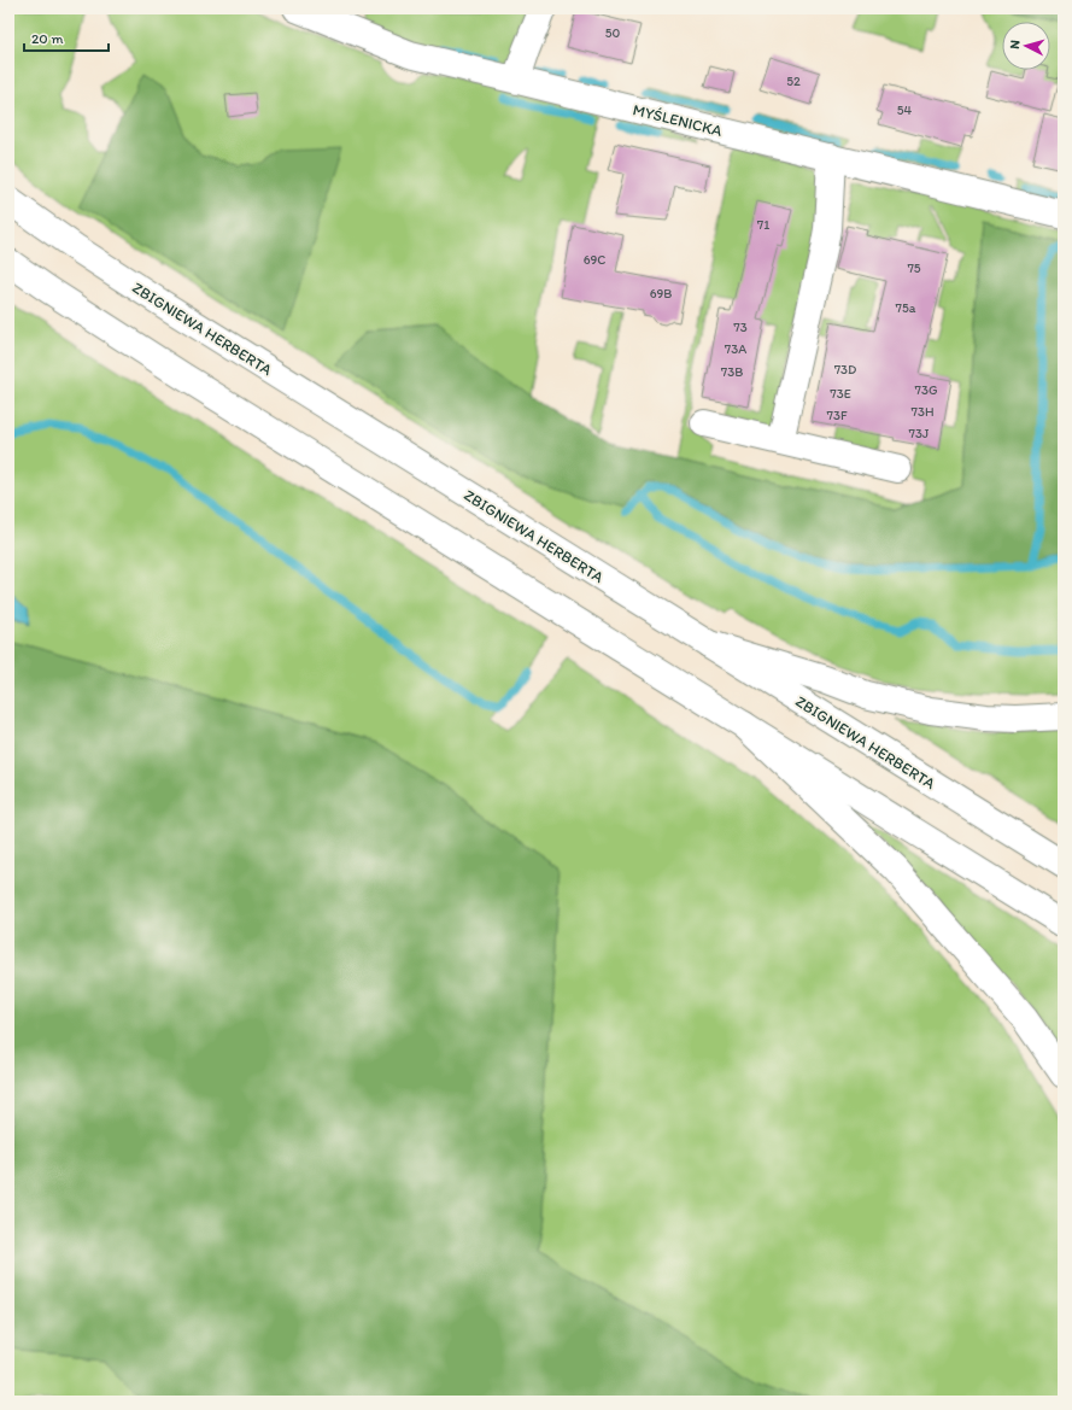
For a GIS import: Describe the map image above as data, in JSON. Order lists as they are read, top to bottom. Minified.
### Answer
{"streets":{"main road":["MYŚLENICKA","ZBIGNIEWA HERBERTA"]},"house_numbers":["50","52","54","71","69C","75","69B","75a","73","73A","73D","73B","73G","73E","73H","73F","73J"],"scale_bar":"20 m","north":"left"}
